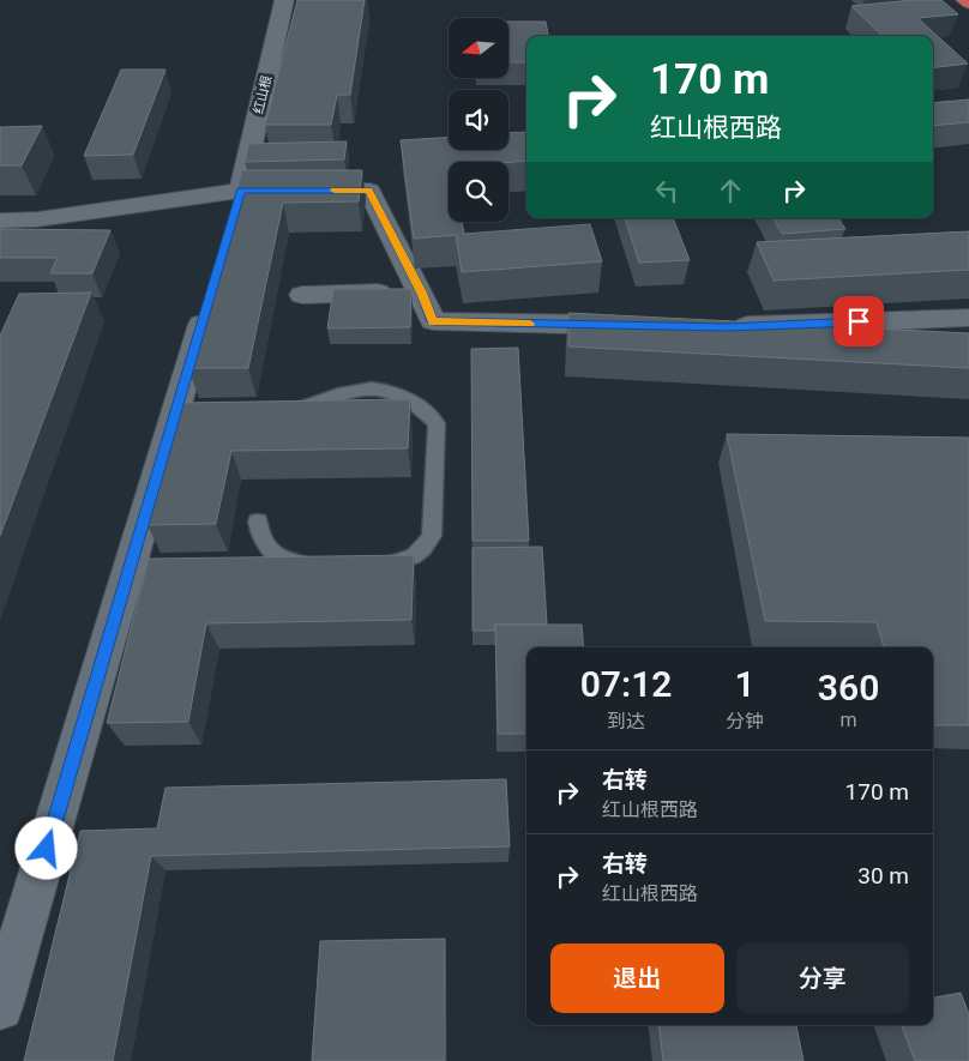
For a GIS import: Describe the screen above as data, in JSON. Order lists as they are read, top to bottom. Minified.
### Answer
{"streets":{"street":["红山根"]},"north":"left","page":{"turn":["170 m","红山根西路"],"eta":["07:12","到达","1","分钟","360","m"],"list":[{"name":"右转","note":"红山根西路","value":"170 m"},{"name":"右转","note":"红山根西路","value":"30 m"}],"buttons":["退出","分享"]}}
